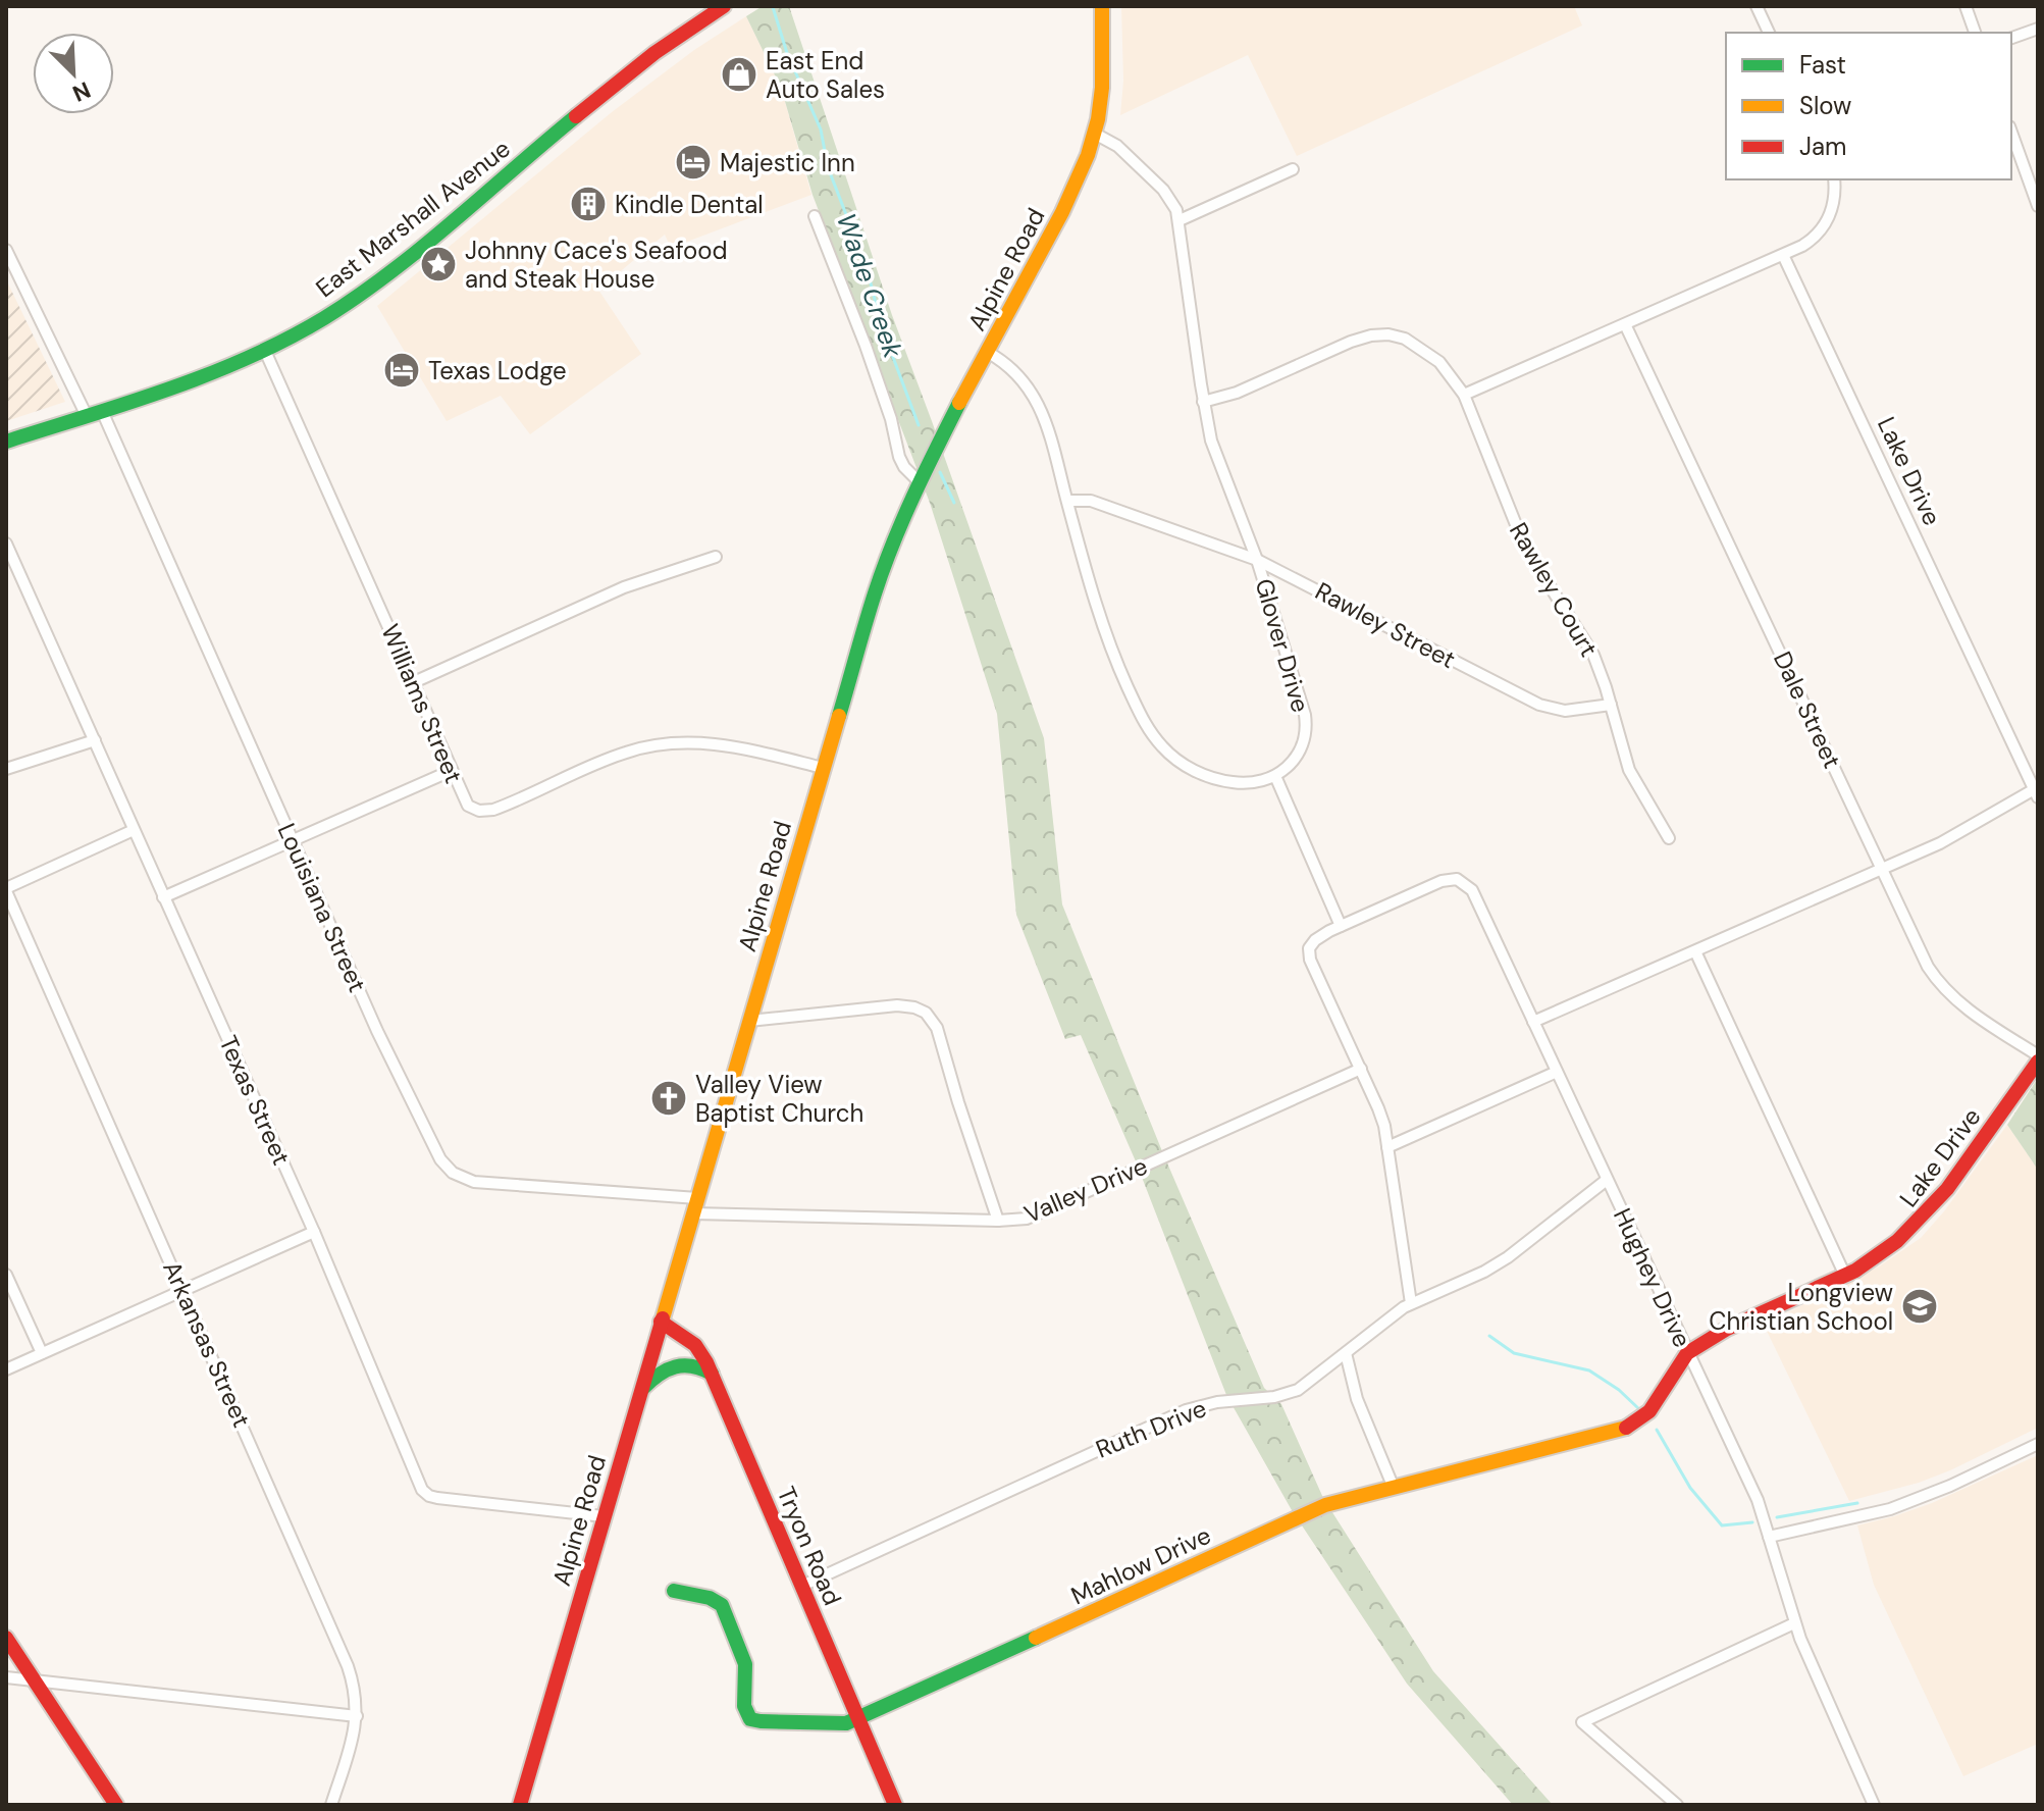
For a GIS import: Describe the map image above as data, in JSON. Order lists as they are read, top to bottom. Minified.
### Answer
{"streets":{"main road":["East Marshall Avenue","Alpine Road","Lake Drive","Tryon Road","Mahlow Drive"],"street":["Rawley Court","Rawley Street","Glover Drive","Williams Street","Dale Street","Louisiana Street","Texas Street","Valley Drive","Hughey Drive","Arkansas Street","Ruth Drive"]},"crossings":[["East Marshall Avenue","Williams Street"],["East Marshall Avenue","Louisiana Street"],["Alpine Road","Glover Drive"],["Alpine Road","Williams Street"],["Alpine Road","Louisiana Street"],["Alpine Road","Texas Street"],["Alpine Road","Valley Drive"],["Alpine Road","Tryon Road"],["Lake Drive","Dale Street"],["Lake Drive","Hughey Drive"],["Lake Drive","Mahlow Drive"],["Rawley Court","Rawley Street"],["Rawley Court","Glover Drive"],["Rawley Street","Glover Drive"],["Louisiana Street","Valley Drive"],["Hughey Drive","Ruth Drive"],["Hughey Drive","Mahlow Drive"],["Ruth Drive","Tryon Road"],["Tryon Road","Mahlow Drive"]],"water":["Wade Creek"],"places":{"shop":["East End Auto Sales"],"hotel":["Majestic Inn","Texas Lodge"],"building":["Kindle Dental"],"place":["Johnny Cace's Seafood and Steak House"],"church":["Valley View Baptist Church"],"school or university":["Longview Christian School"]},"legend":["Fast","Slow","Jam"],"north":"bottom right"}
